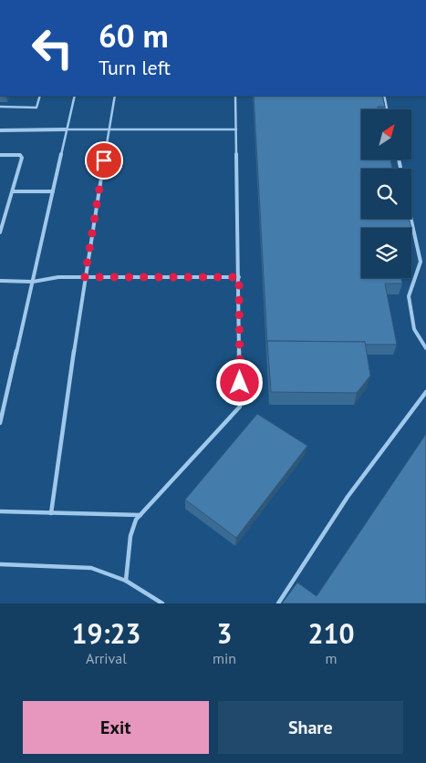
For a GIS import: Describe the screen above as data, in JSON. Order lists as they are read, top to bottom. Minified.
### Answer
{"north":"top right","page":{"turn":["60 m","Turn left"],"eta":["19:23","Arrival","3","min","210","m"],"buttons":["Exit","Share"]}}
